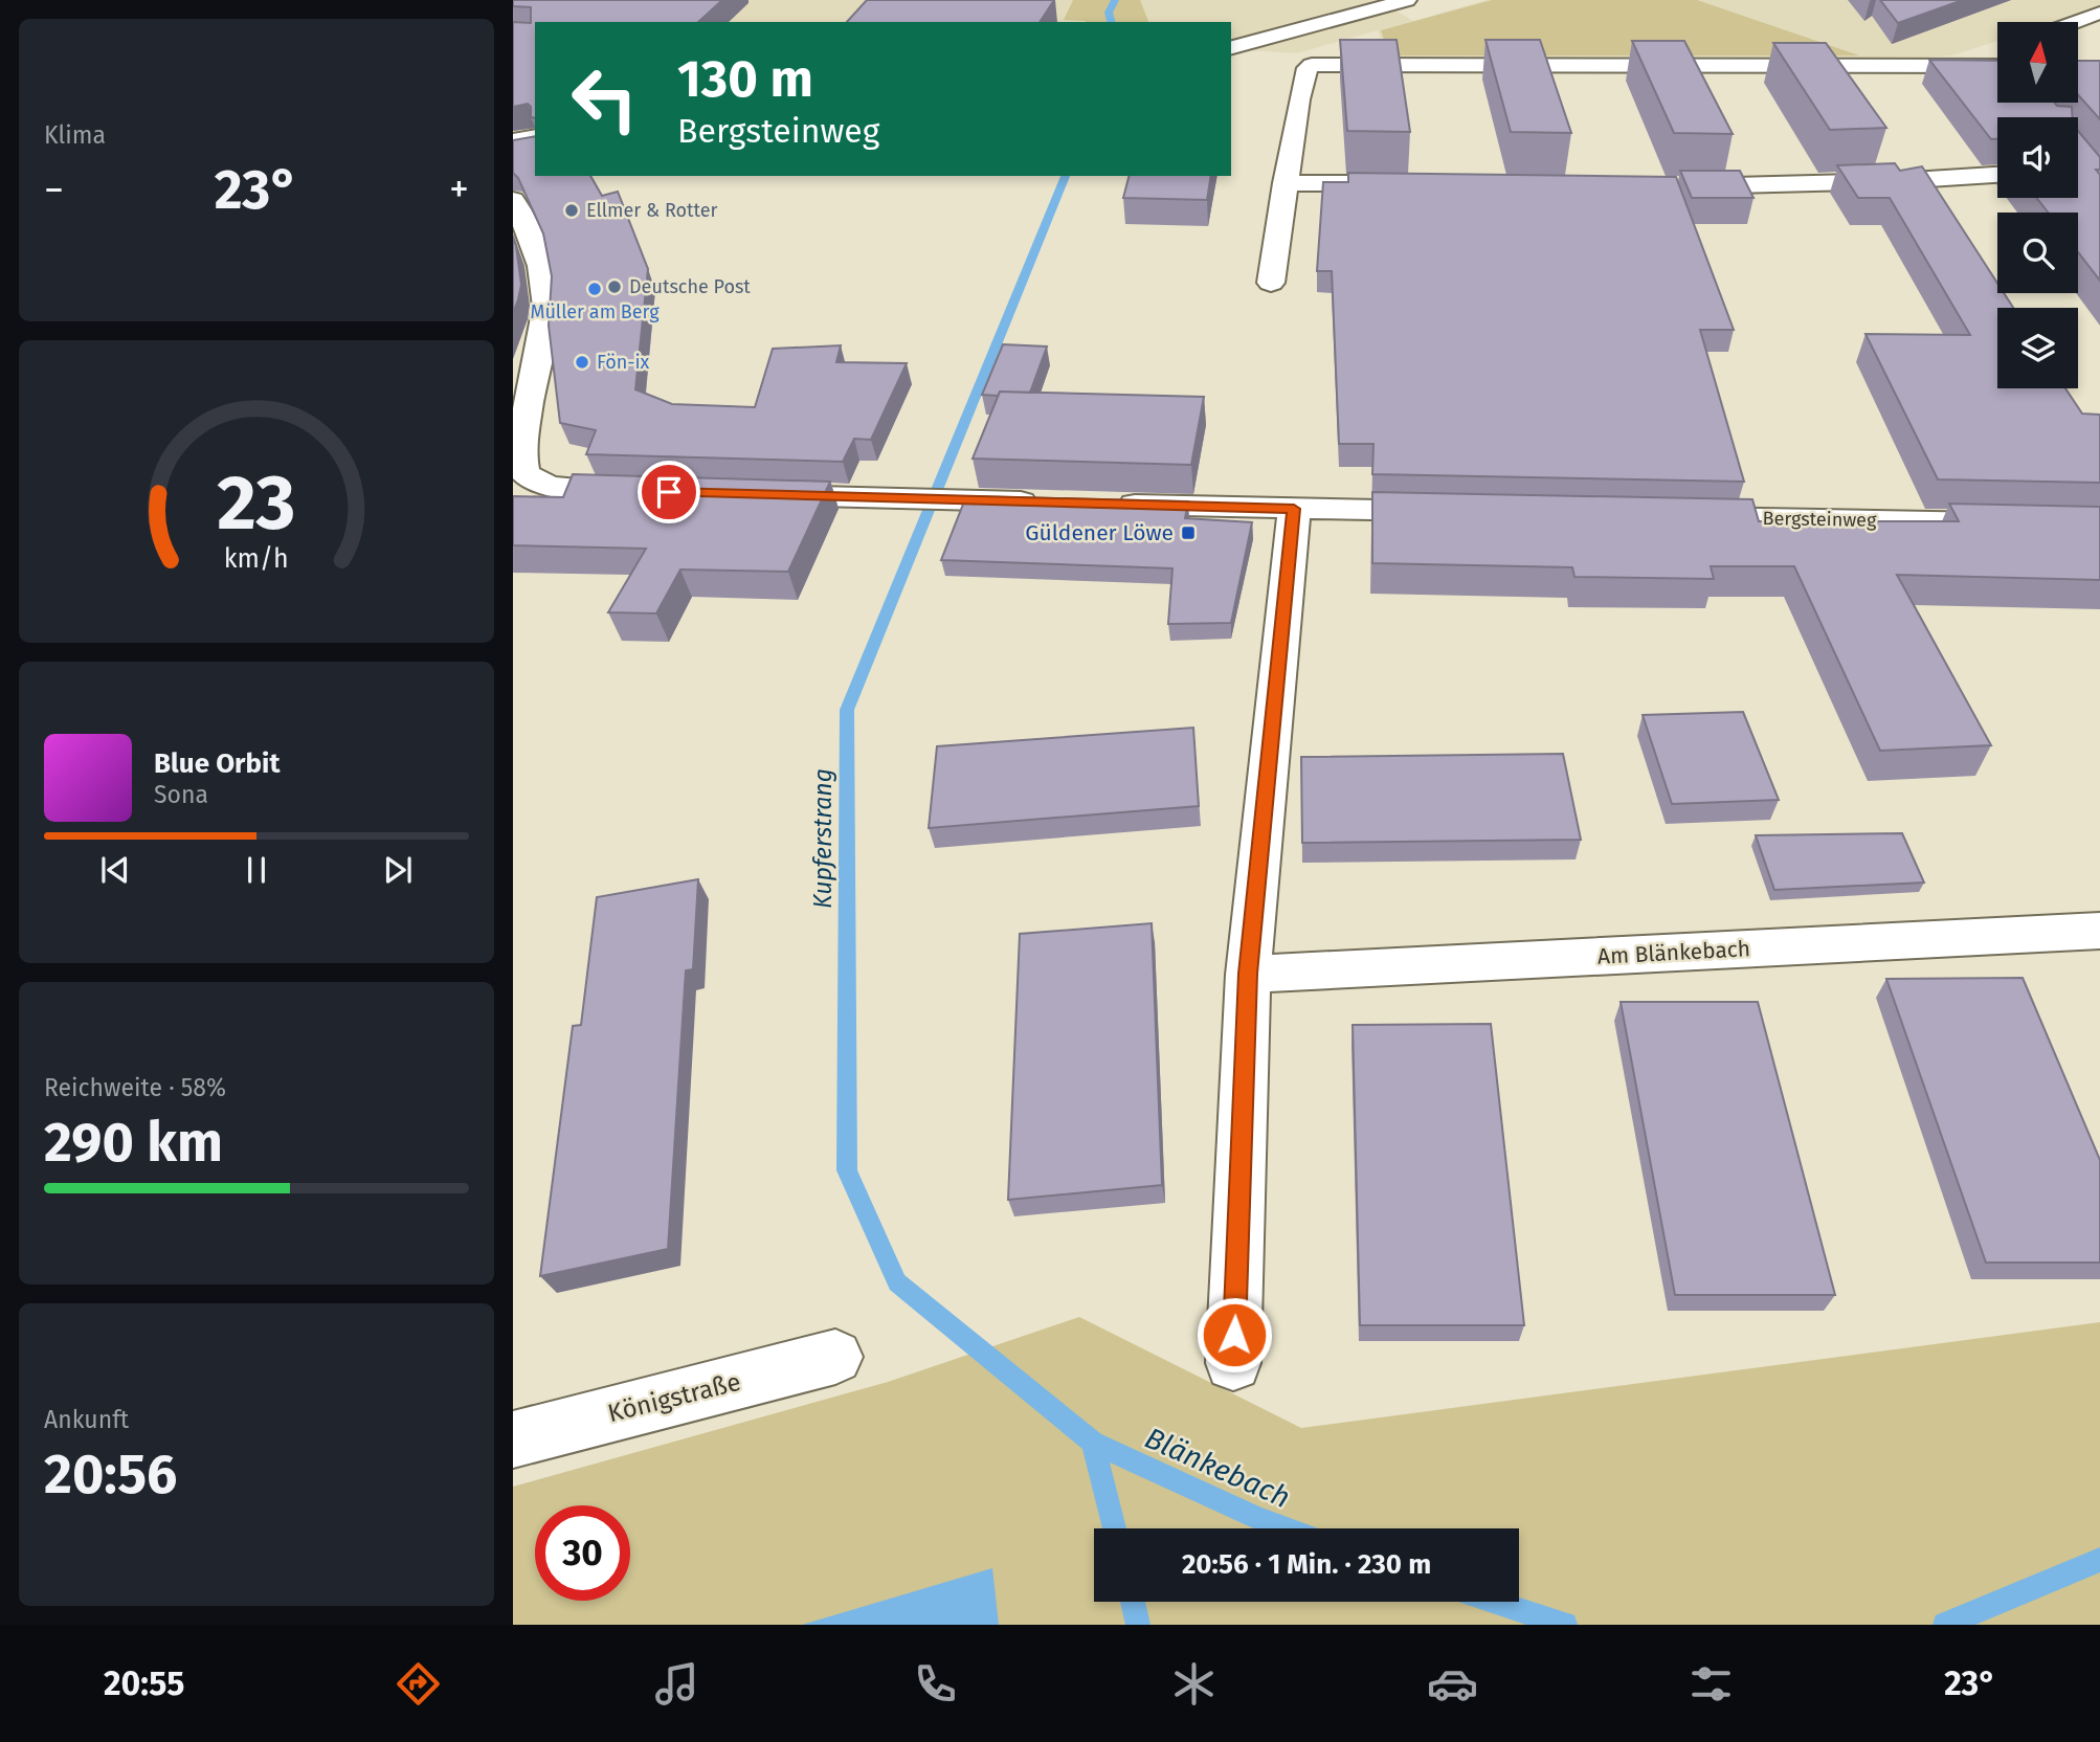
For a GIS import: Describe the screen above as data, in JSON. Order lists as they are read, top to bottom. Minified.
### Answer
{"streets":{"street":["Bergsteinweg","Am Blänkebach","Königstraße"]},"water":["Kupferstrang","Blänkebach"],"places":{"other":["Ellmer & Rotter","Deutsche Post","Müller am Berg","Fön-ix"],"transit":["Güldener Löwe"]},"north":"top","page":{"tile":["Klima",["Reichweite · 58%","290 km"],["Ankunft","20:56"]],"turn":["130 m","Bergsteinweg"],"heat":["−","23°","+"],"song":["Blue Orbit","Sona"],"limit":"30","trip":"20:56 · 1 Min. · 230 m","tabs":["20:55","23°"],"gauge":["23","km/h"]}}
